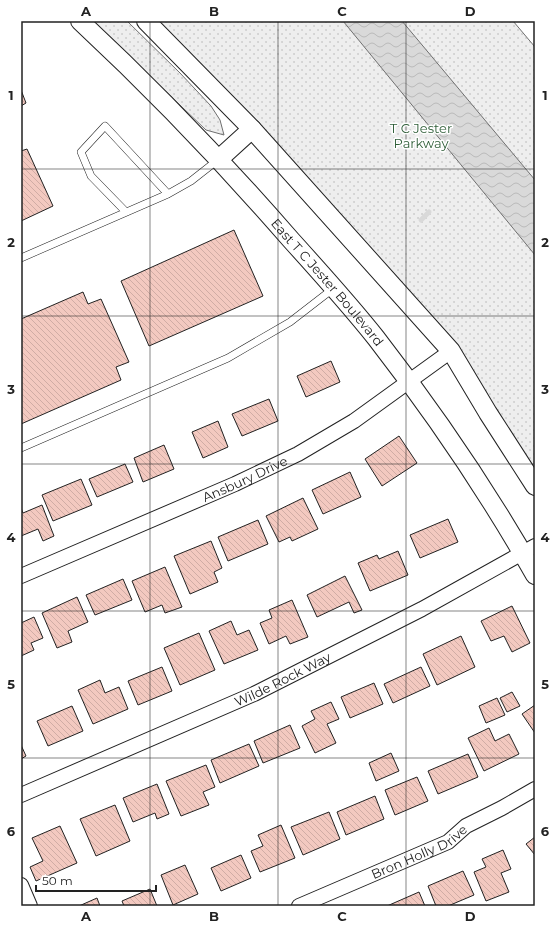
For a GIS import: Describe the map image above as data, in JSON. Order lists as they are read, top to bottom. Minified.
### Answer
{"streets":{"street":["East T C Jester Boulevard","Ansbury Drive","Wilde Rock Way","Bron Holly Drive"]},"crossings":[["East T C Jester Boulevard","Ansbury Drive"],["East T C Jester Boulevard","Wilde Rock Way"]],"parks":["T C Jester Parkway"],"scale_bar":"50 m","grid":{"columns":["A","B","C","D"],"rows":["1","2","3","4","5","6"]}}
